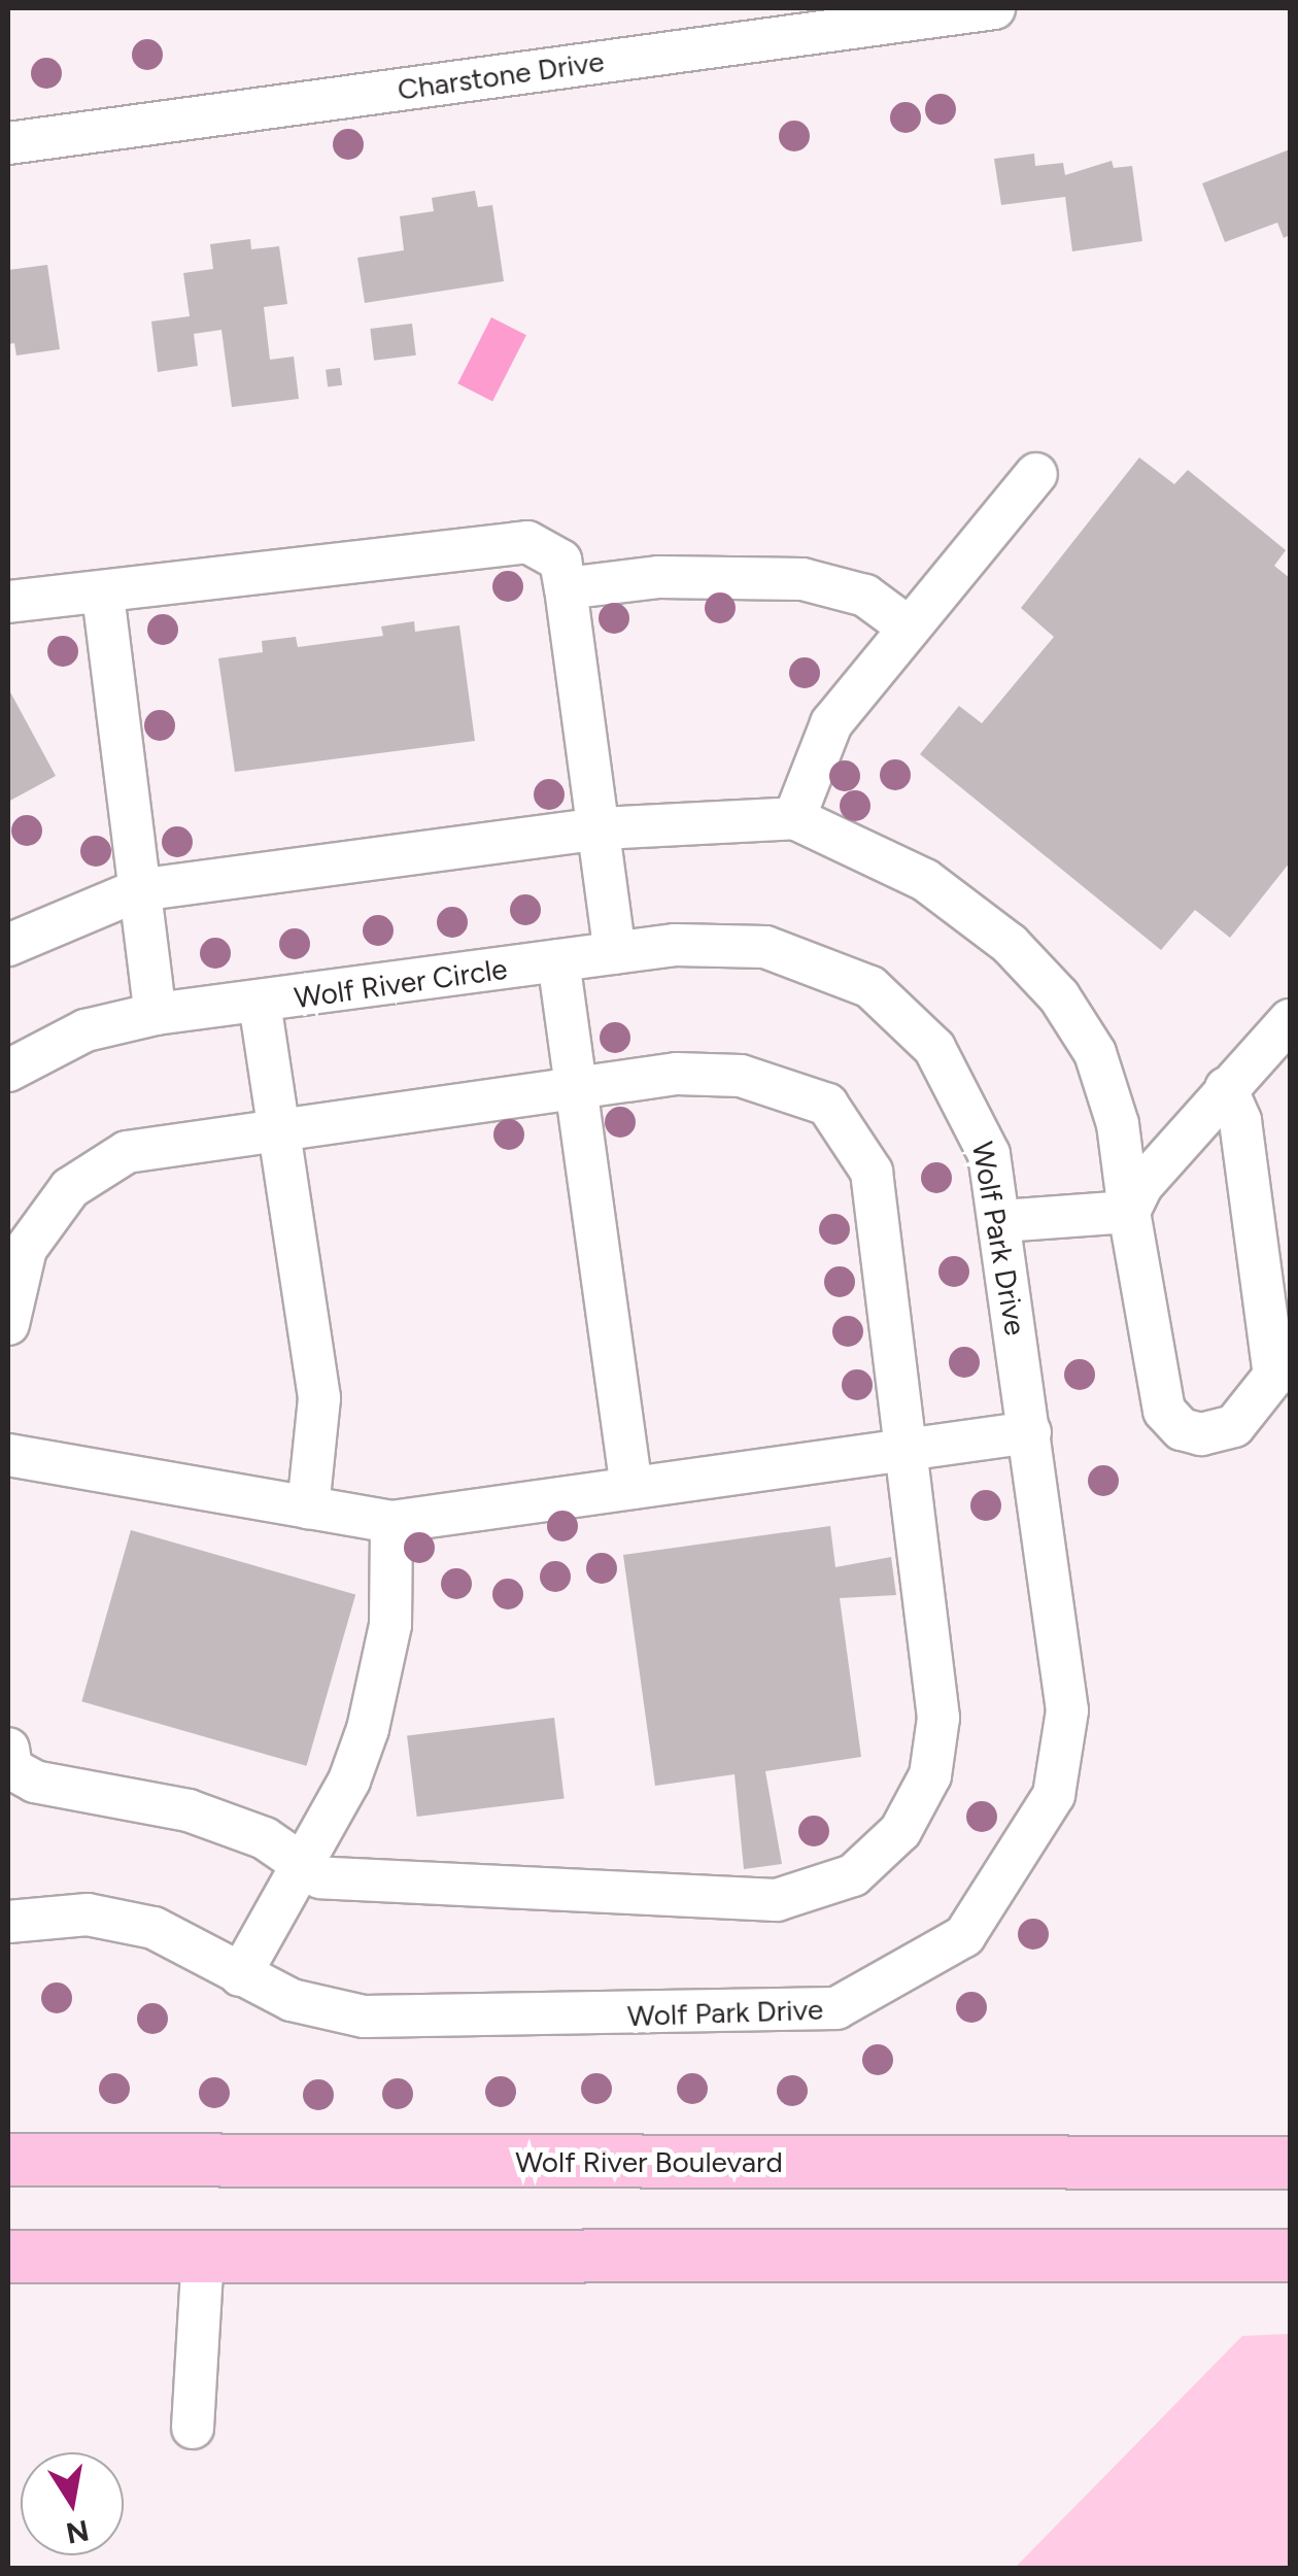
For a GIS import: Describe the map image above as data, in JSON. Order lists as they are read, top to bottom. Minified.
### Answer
{"streets":{"main road":["Wolf River Boulevard"],"street":["Charstone Drive","Wolf River Circle","Wolf Park Drive"]},"crossings":[["Wolf River Circle","Wolf Park Drive"]],"north":"bottom"}
